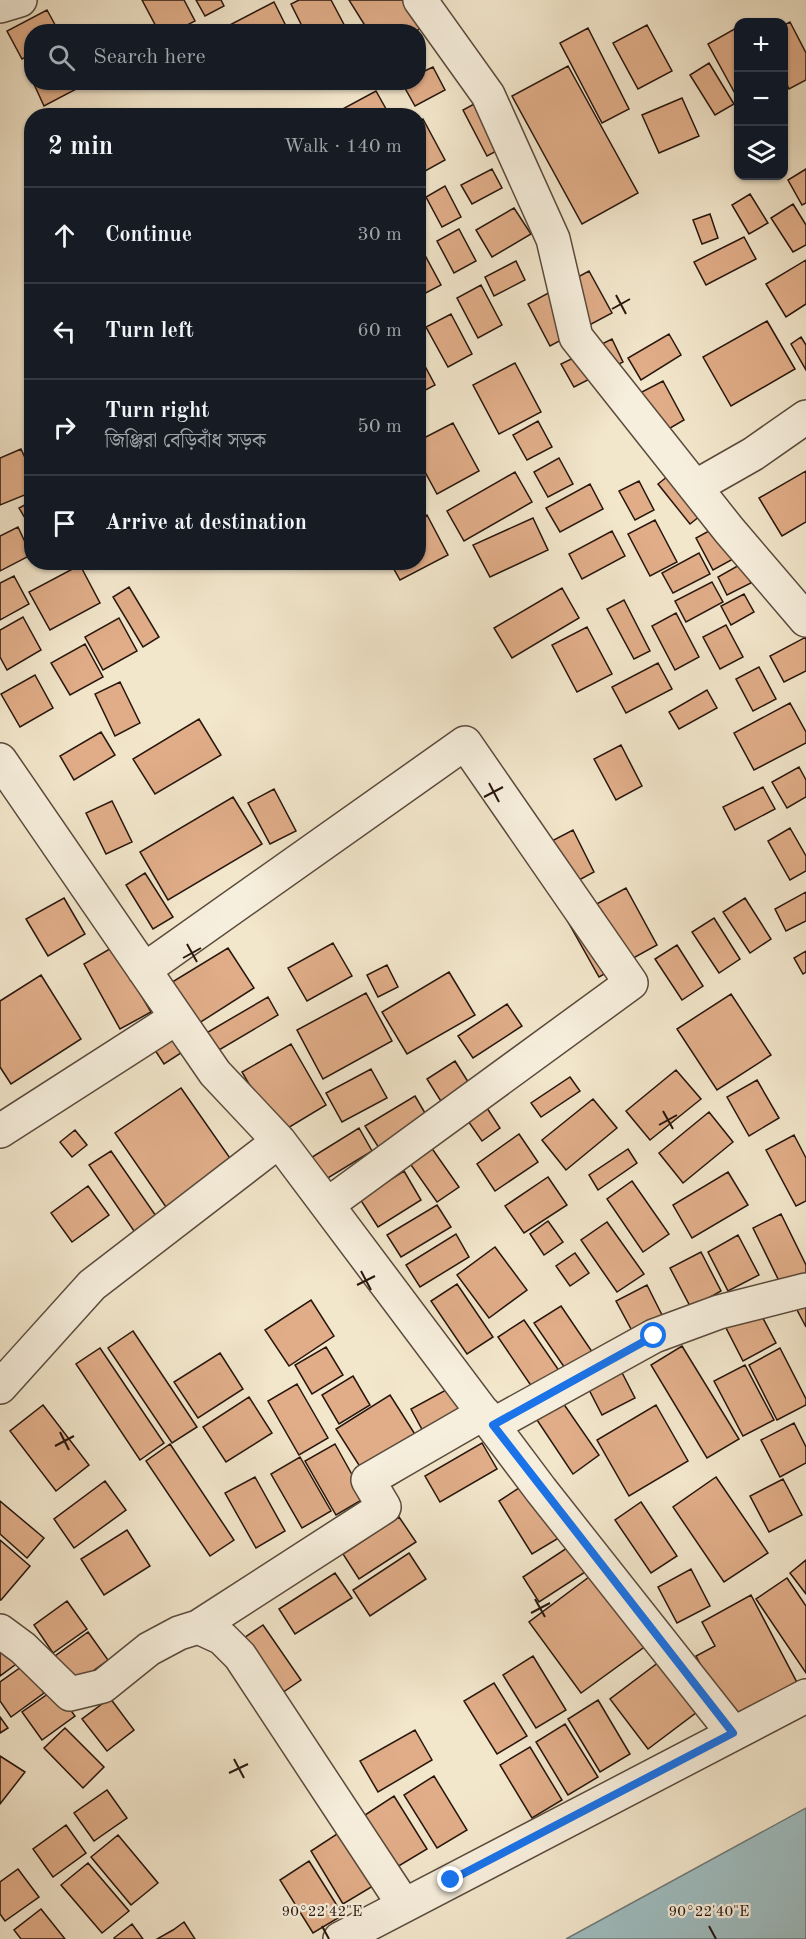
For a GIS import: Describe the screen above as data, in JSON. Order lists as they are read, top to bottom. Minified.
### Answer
{"page":{"map_buttons":["+","−"],"search":"Search here","heading":["2 min","Walk · 140 m"],"list":[["Continue","30 m"],["Turn left","60 m"],["Turn right","জিঞ্জিরা বেড়িবাঁধ সড়ক","50 m"],"Arrive at destination"]},"coordinates":["90°22'42\"E","90°22'40\"E"]}
